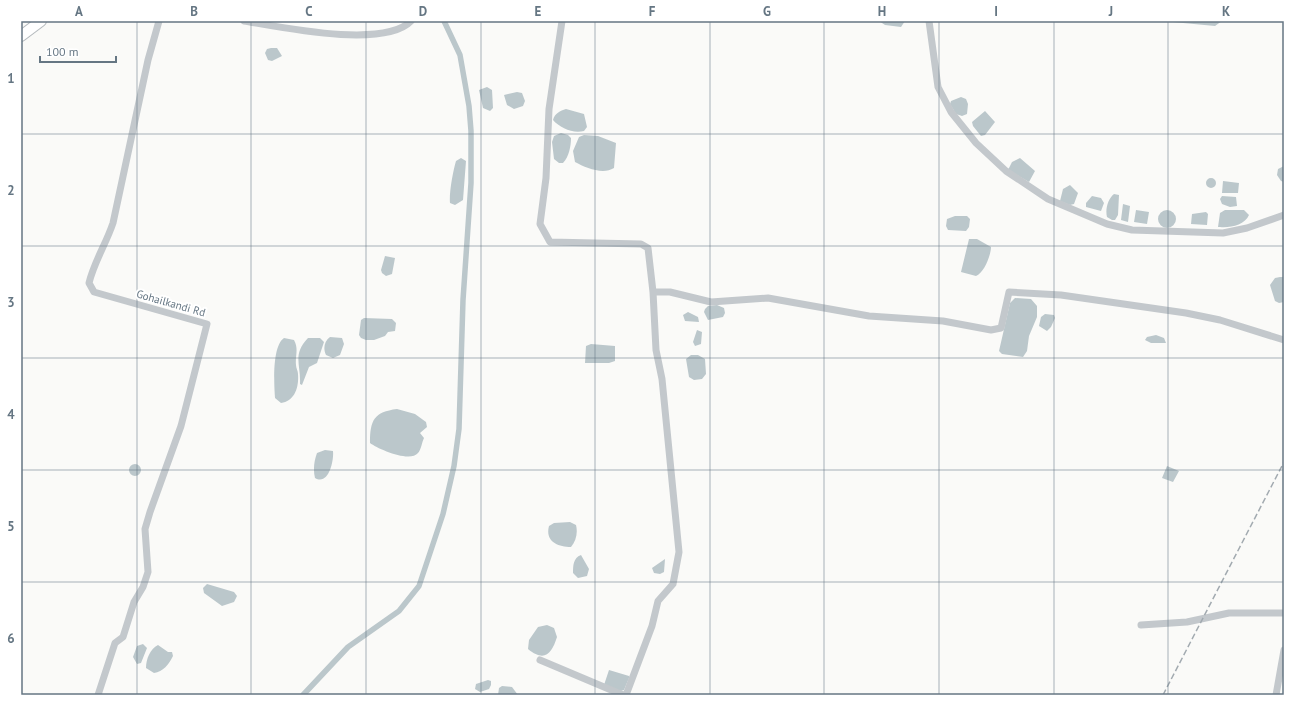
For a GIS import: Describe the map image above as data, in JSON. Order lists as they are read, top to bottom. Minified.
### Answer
{"streets":{"street":["Gohailkandi Rd"]},"scale_bar":"100 m","grid":{"columns":["A","B","C","D","E","F","G","H","I","J","K"],"rows":["1","2","3","4","5","6"]}}
